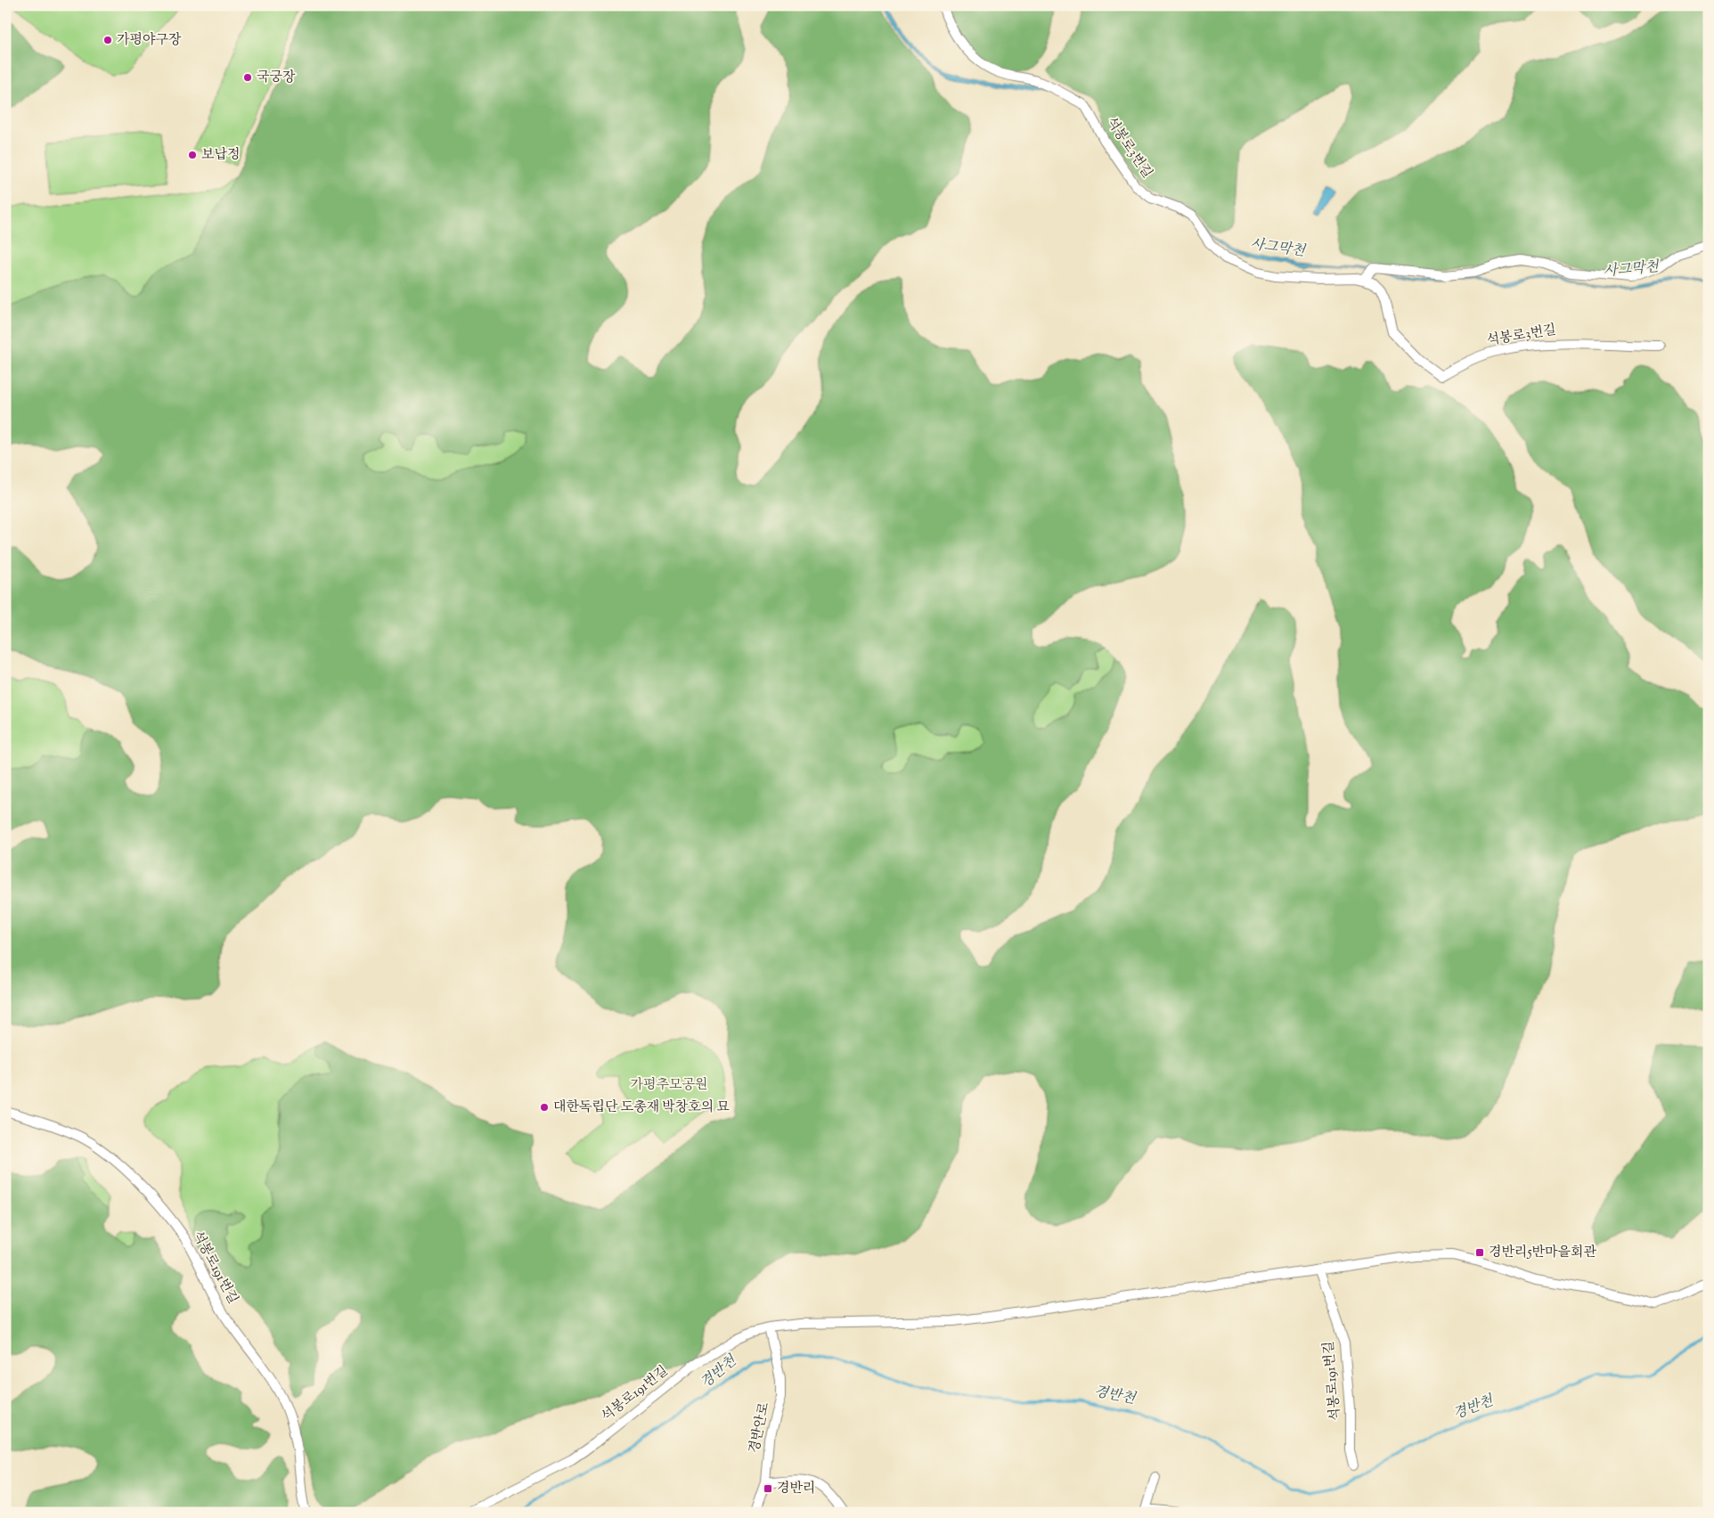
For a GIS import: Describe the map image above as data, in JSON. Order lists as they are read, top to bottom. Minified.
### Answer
{"streets":{"street":["석봉로3번길","석봉로191번길","경반안로"]},"crossings":[["석봉로191번길","경반안로"]],"water":["사그막천","경반천"],"parks":["가평추모공원"],"places":{"other":["가평야구장","국궁장","보납정","대한독립단 도총재 박창호의 묘"],"transit":["경반리5반마을회관","경반리"]}}
